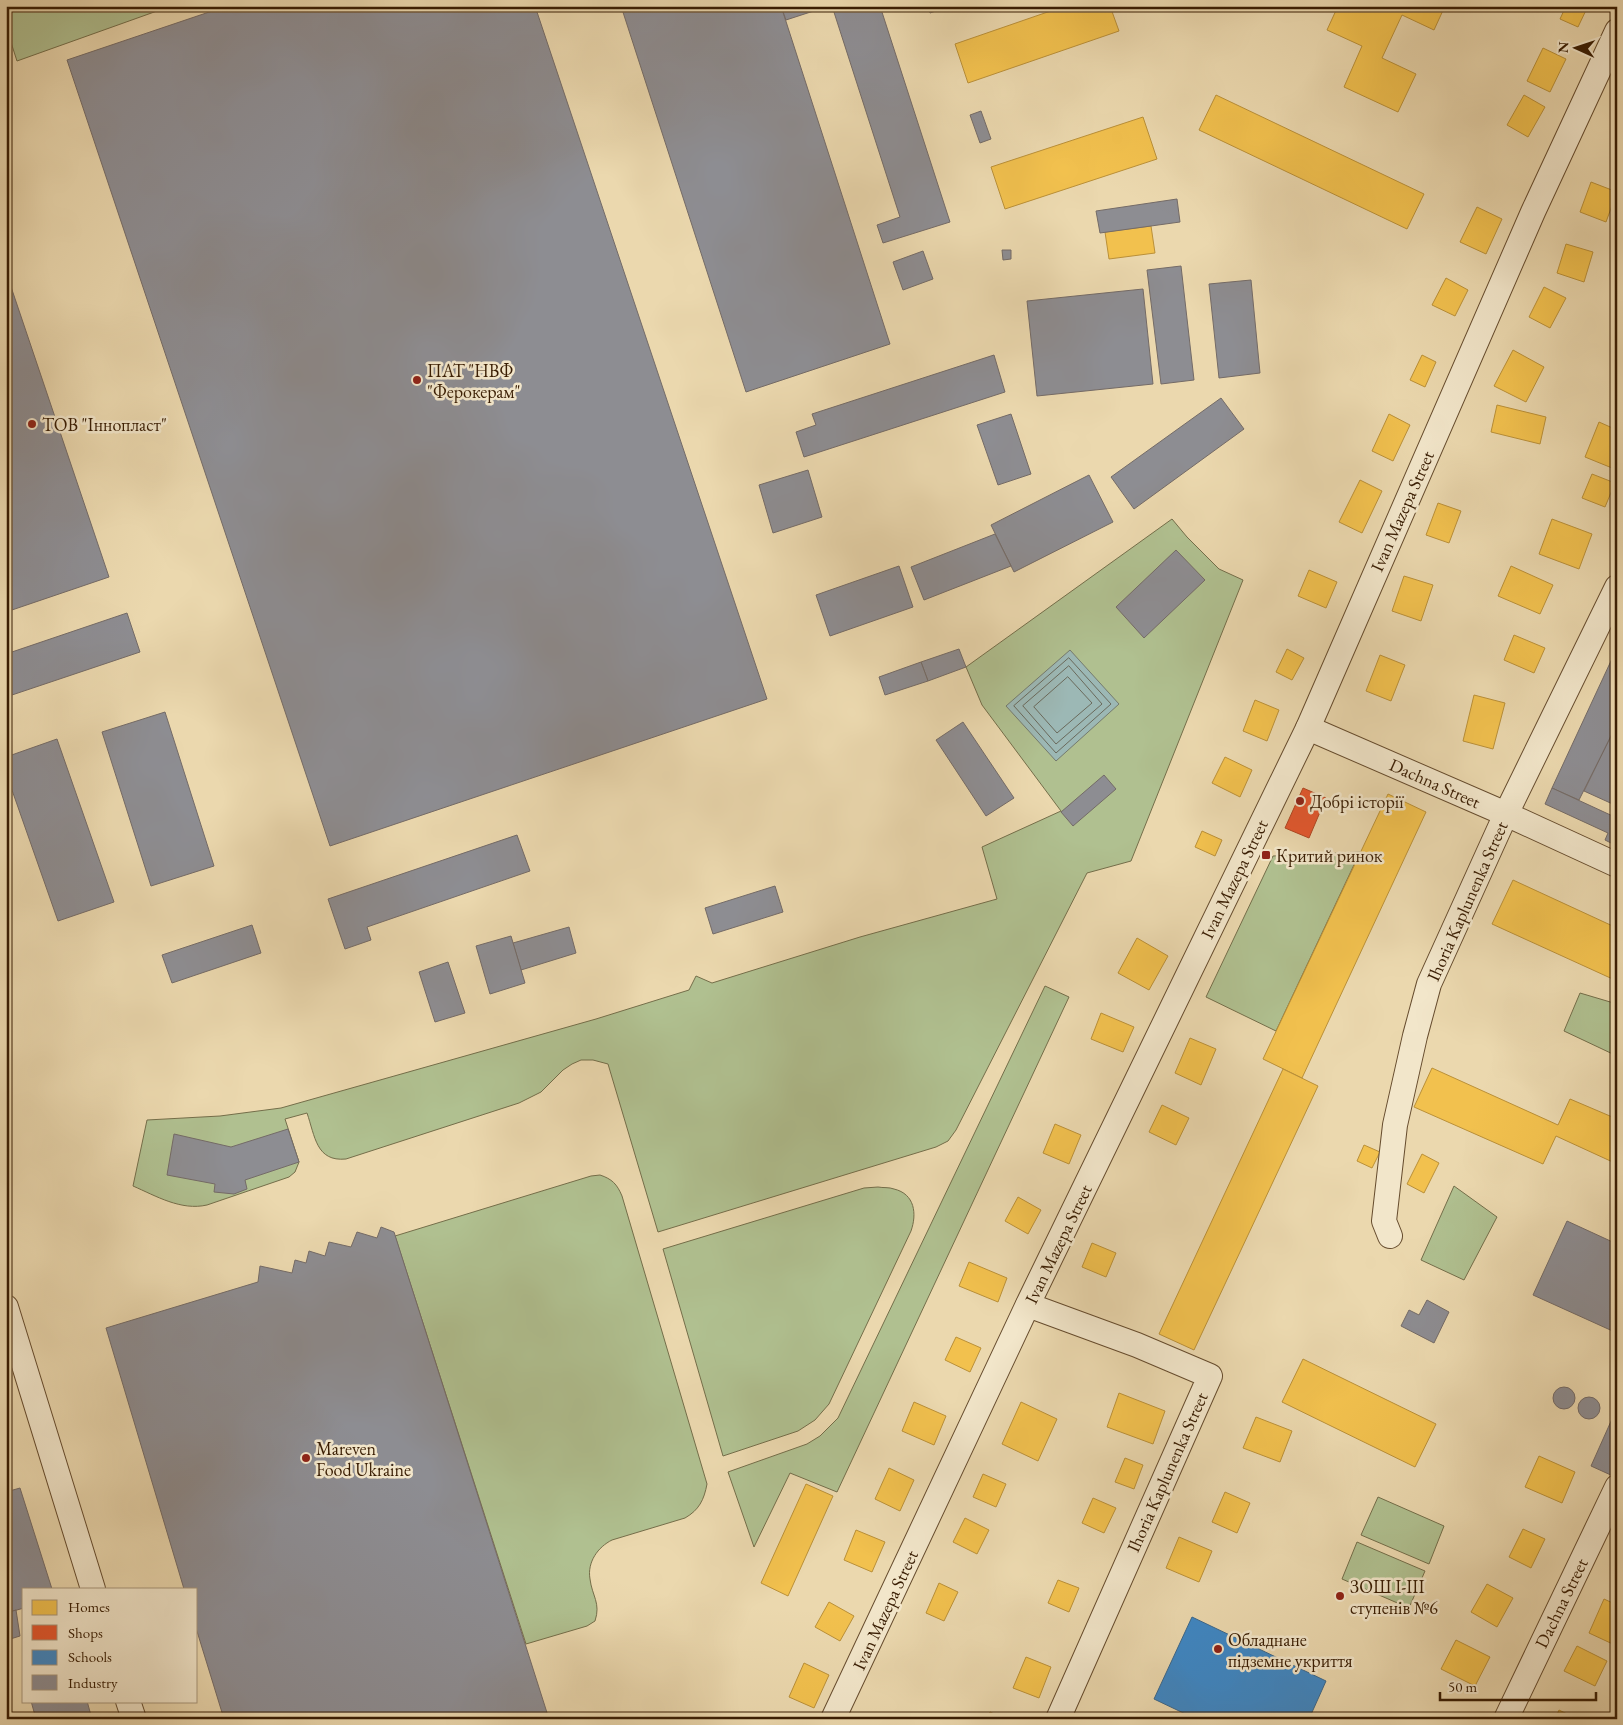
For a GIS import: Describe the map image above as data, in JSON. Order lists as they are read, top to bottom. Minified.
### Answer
{"streets":{"street":["Ivan Mazepa Street","Dachna Street","Ihoria Kaplunenka Street"]},"crossings":[["Ivan Mazepa Street","Dachna Street"],["Ivan Mazepa Street","Ihoria Kaplunenka Street"],["Dachna Street","Ihoria Kaplunenka Street"]],"places":{"other":["ПАТ \"НВФ \"Ферокерам\"","ТОВ \"Іннопласт\"","Добрі історії","Mareven Food Ukraine","ЗОШ І-ІІІ ступенів №6","Обладнане підземне укриття"],"transit":["Критий ринок"]},"legend":["Homes","Shops","Schools","Industry"],"scale_bar":"50 m","north":"left"}
